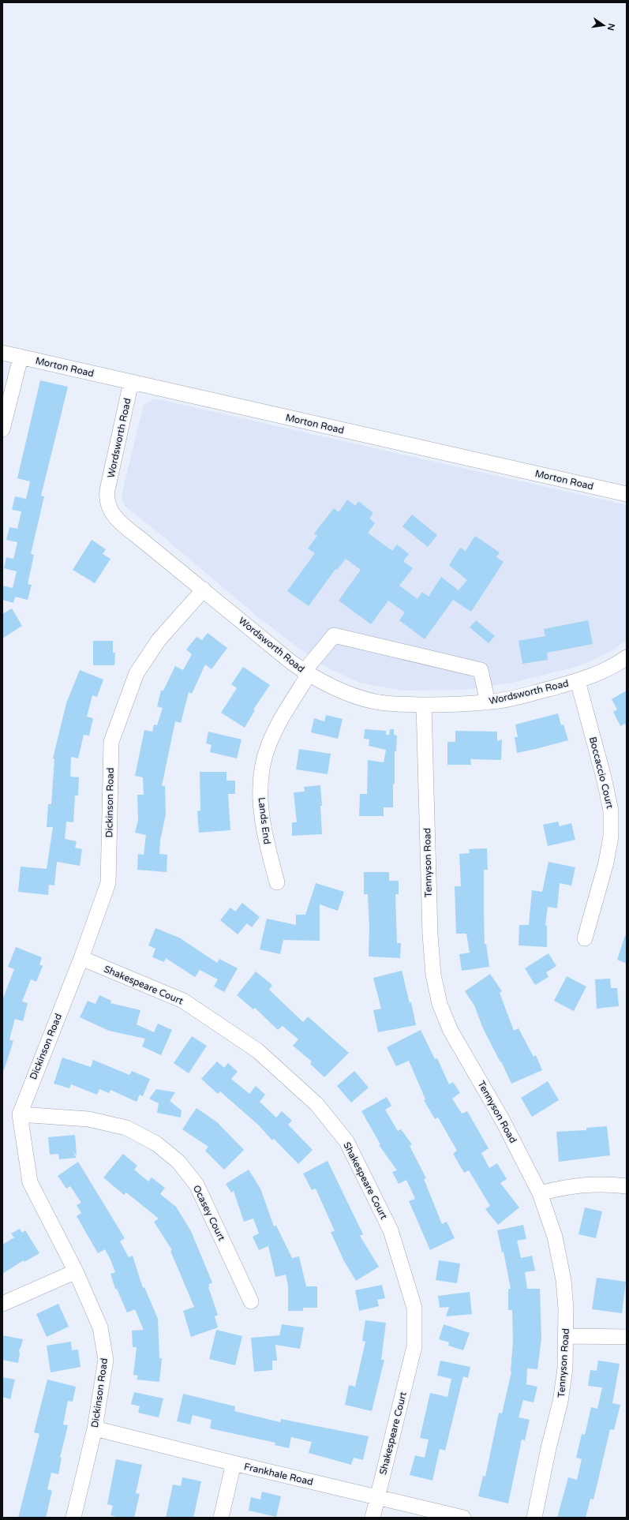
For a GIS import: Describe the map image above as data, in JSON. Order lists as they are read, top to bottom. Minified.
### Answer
{"streets":{"street":["Morton Road","Wordsworth Road","Boccaccio Court","Dickinson Road","Lands End","Tennyson Road","Shakespeare Court","Ocasey Court","Frankhale Road"]},"crossings":[["Morton Road","Wordsworth Road"],["Wordsworth Road","Boccaccio Court"],["Wordsworth Road","Dickinson Road"],["Wordsworth Road","Lands End"],["Wordsworth Road","Tennyson Road"],["Dickinson Road","Shakespeare Court"],["Dickinson Road","Ocasey Court"],["Dickinson Road","Frankhale Road"],["Shakespeare Court","Frankhale Road"]],"north":"right"}
